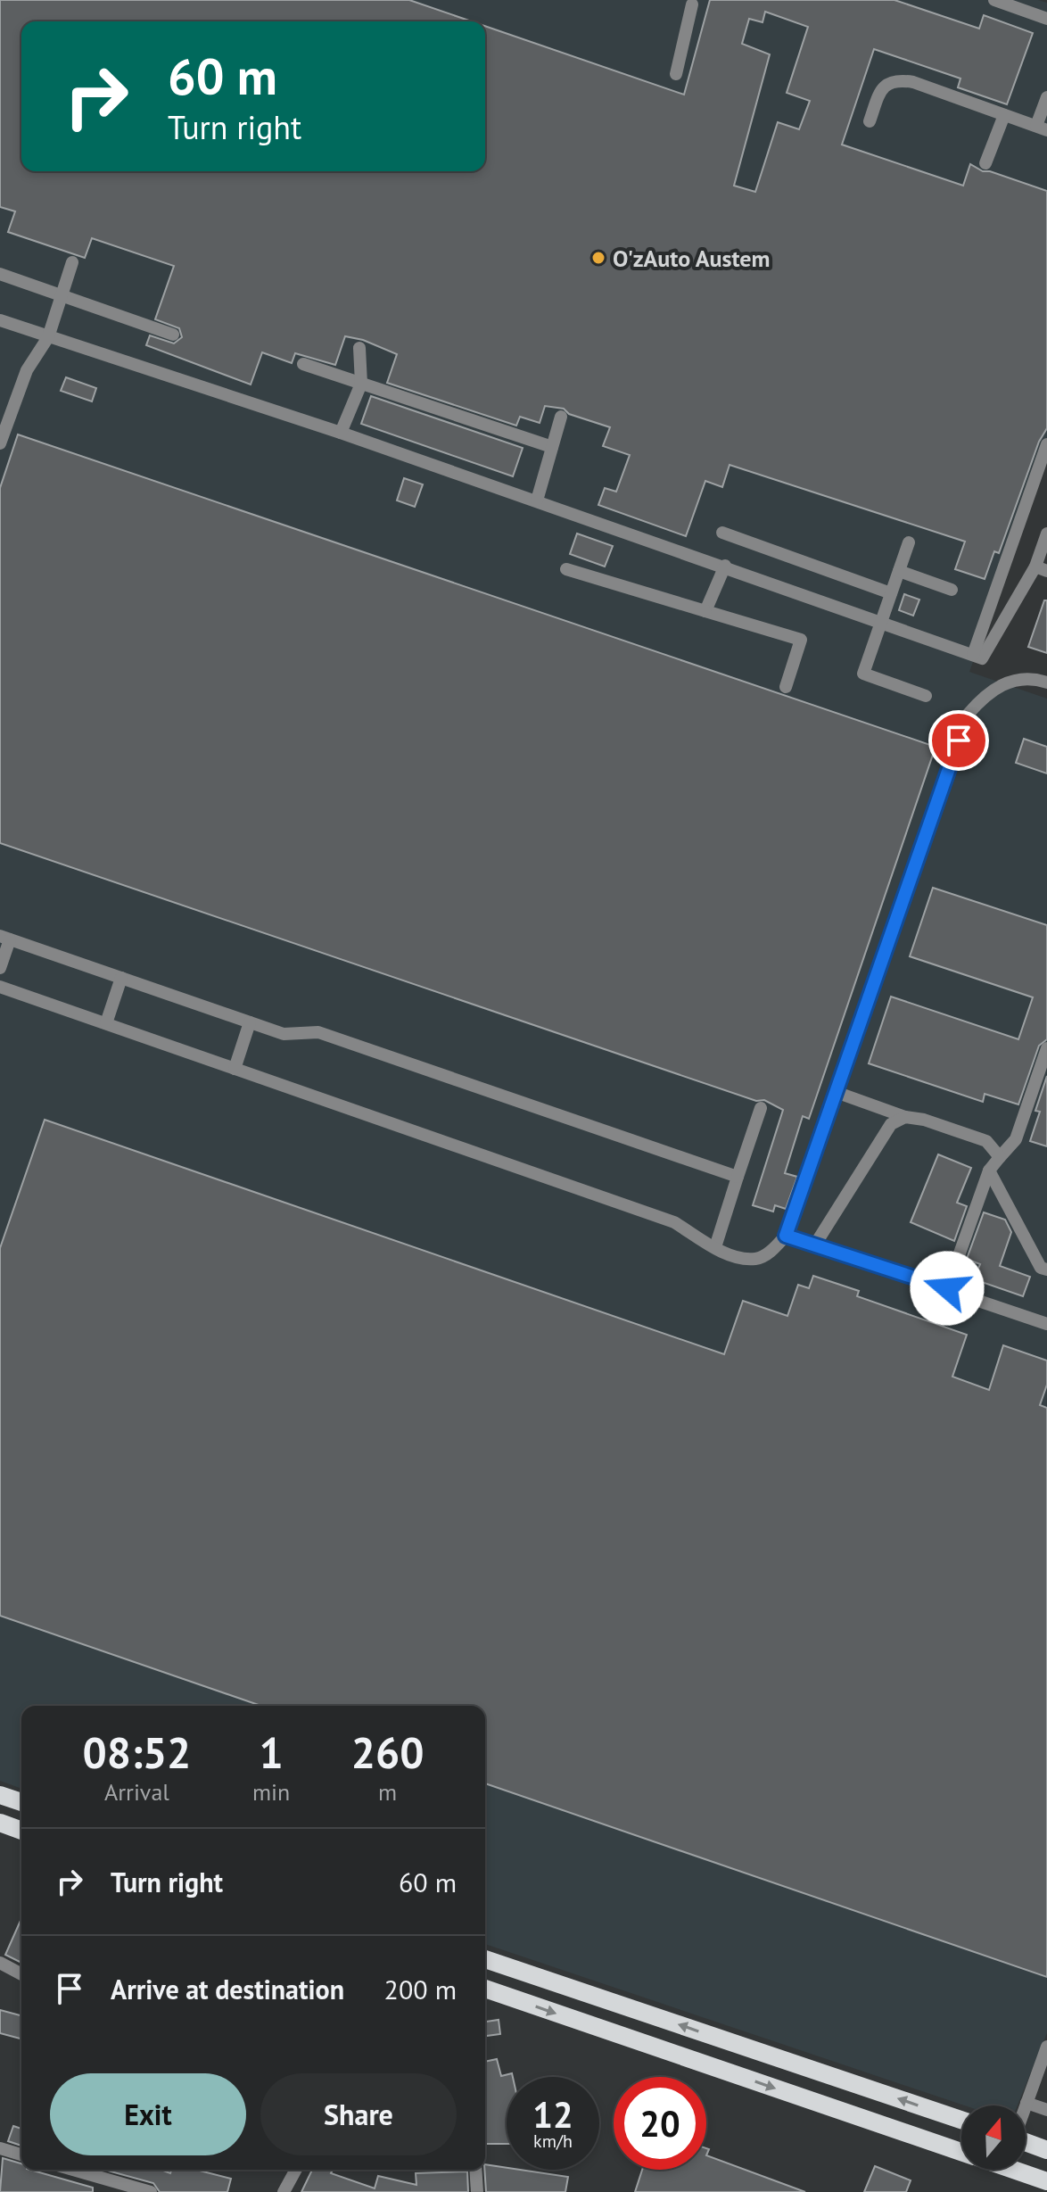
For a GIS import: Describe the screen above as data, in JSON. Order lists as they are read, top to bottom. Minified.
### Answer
{"places":["O'zAuto Austem"],"north":"top","page":{"turn":["60 m","Turn right"],"eta":["08:52","Arrival","1","min","260","m"],"list":[{"name":"Turn right","value":"60 m"},{"name":"Arrive at destination","value":"200 m"}],"buttons":["Exit","Share"],"speed":"12 km/h","limit":"20"}}
